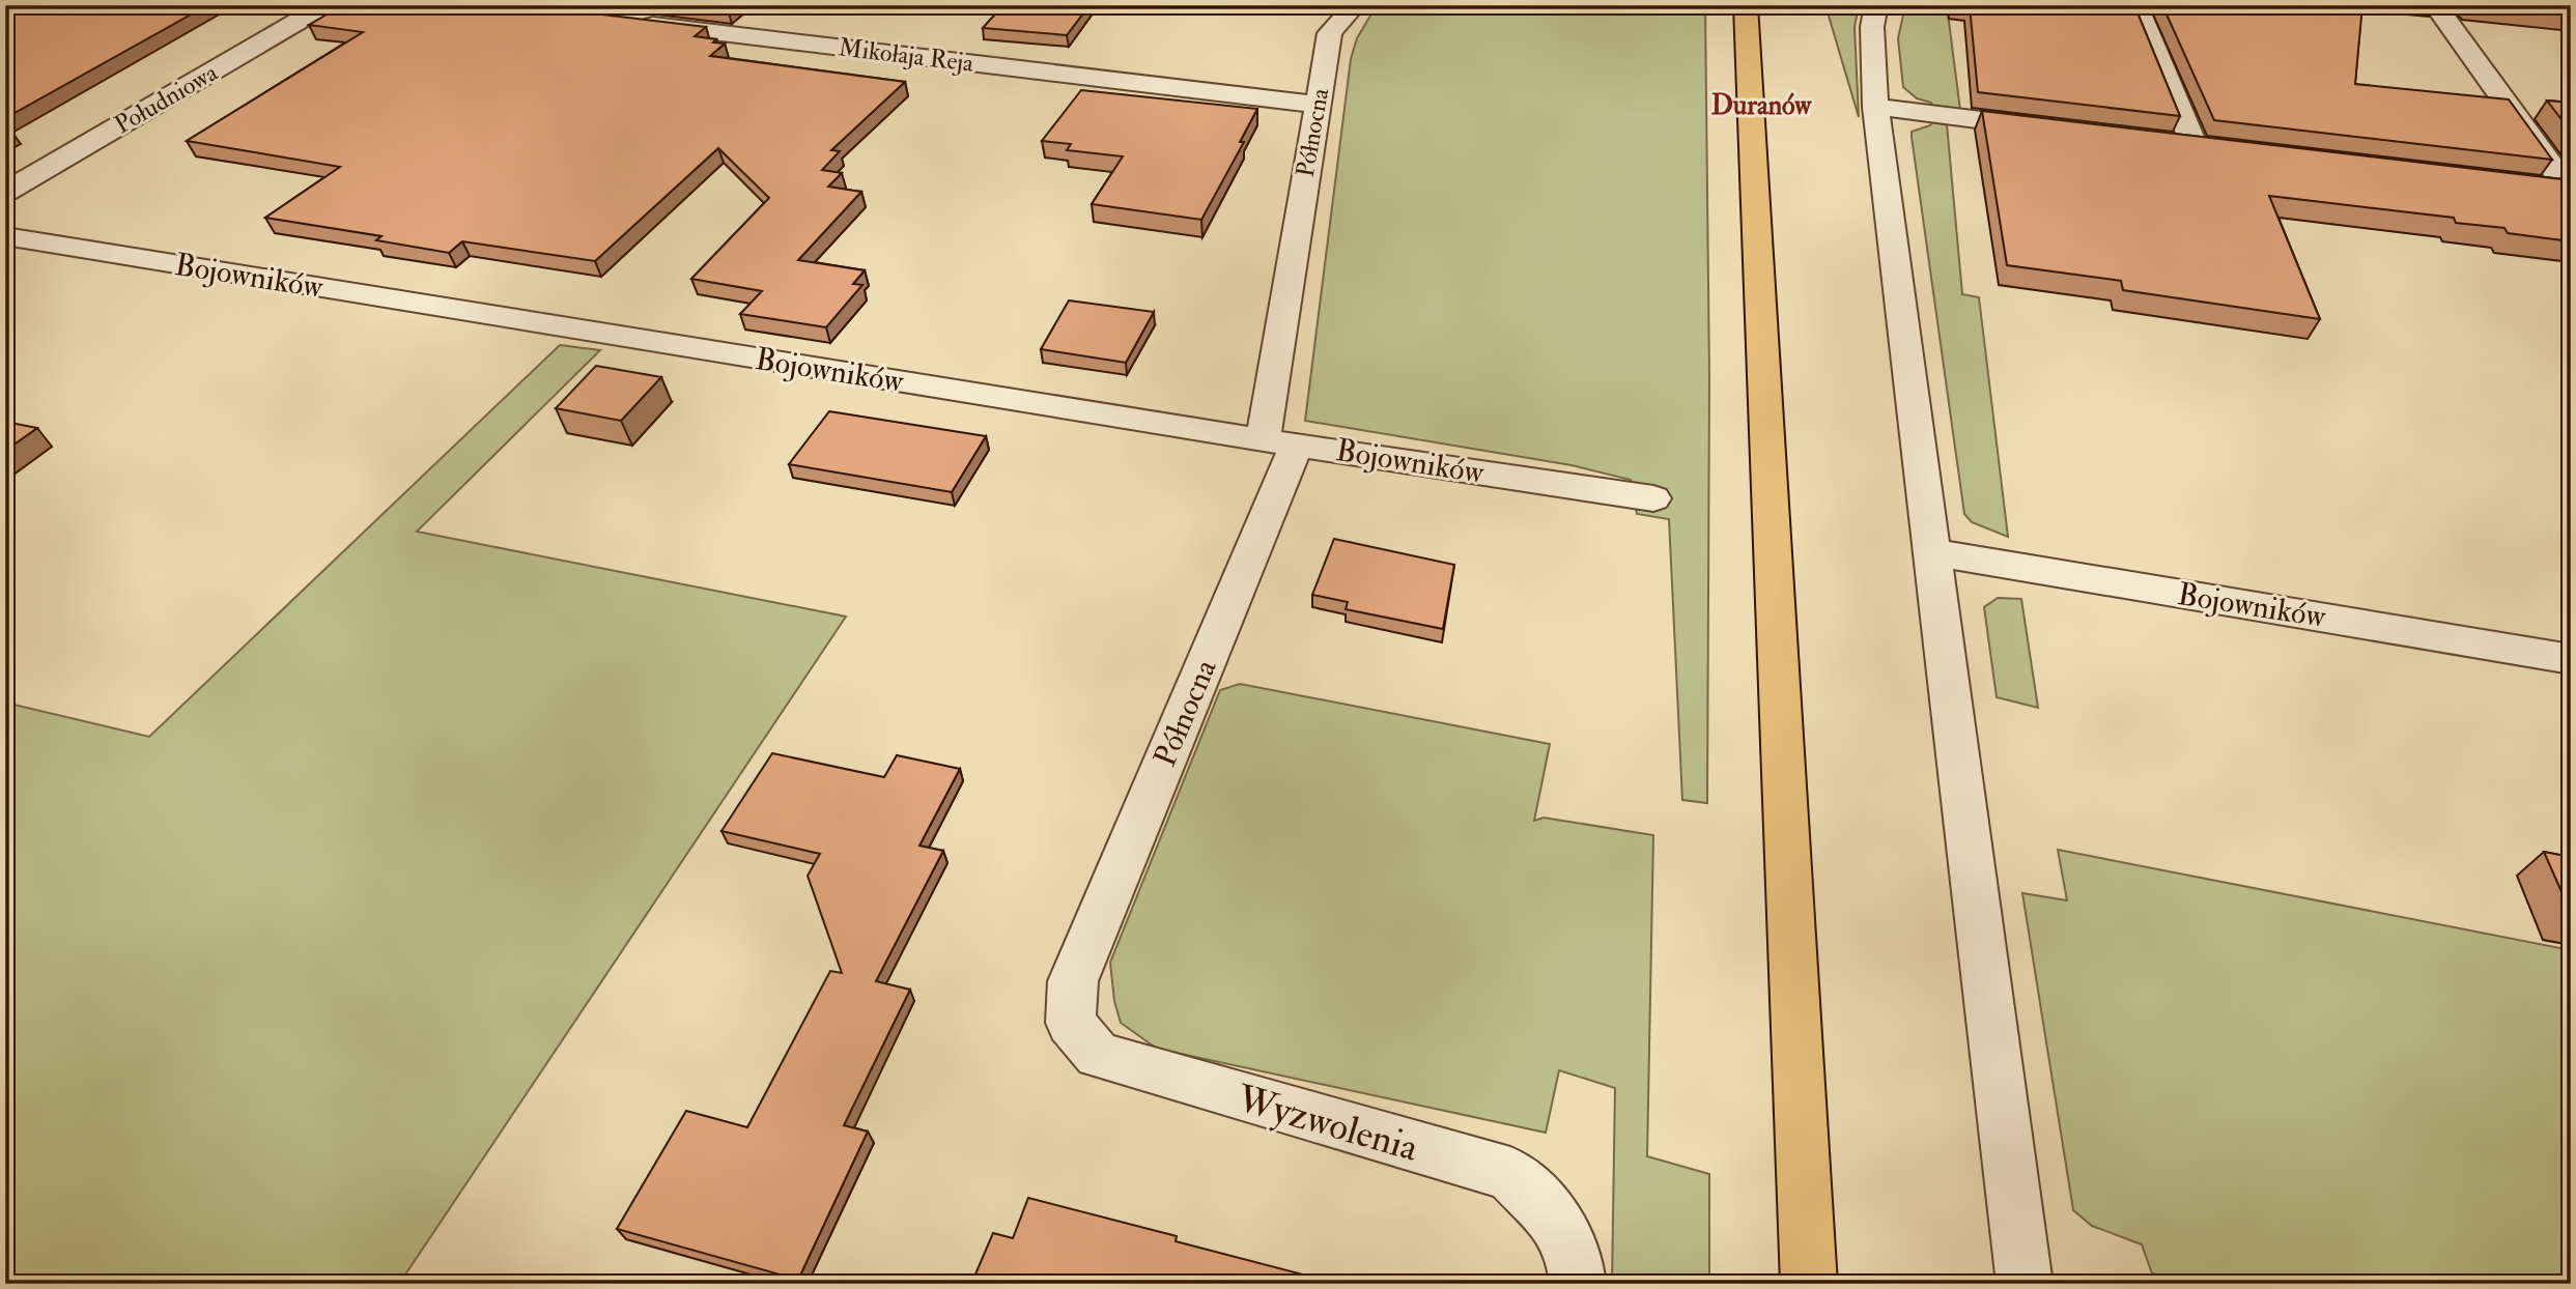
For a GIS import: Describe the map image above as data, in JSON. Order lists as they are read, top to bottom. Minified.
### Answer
{"streets":{"street":["Mikołaja Reja","Południowa","Północna","Bojowników","Wyzwolenia"]},"crossings":[["Mikołaja Reja","Północna"],["Północna","Bojowników"],["Północna","Wyzwolenia"]],"districts":["Duranów"]}
